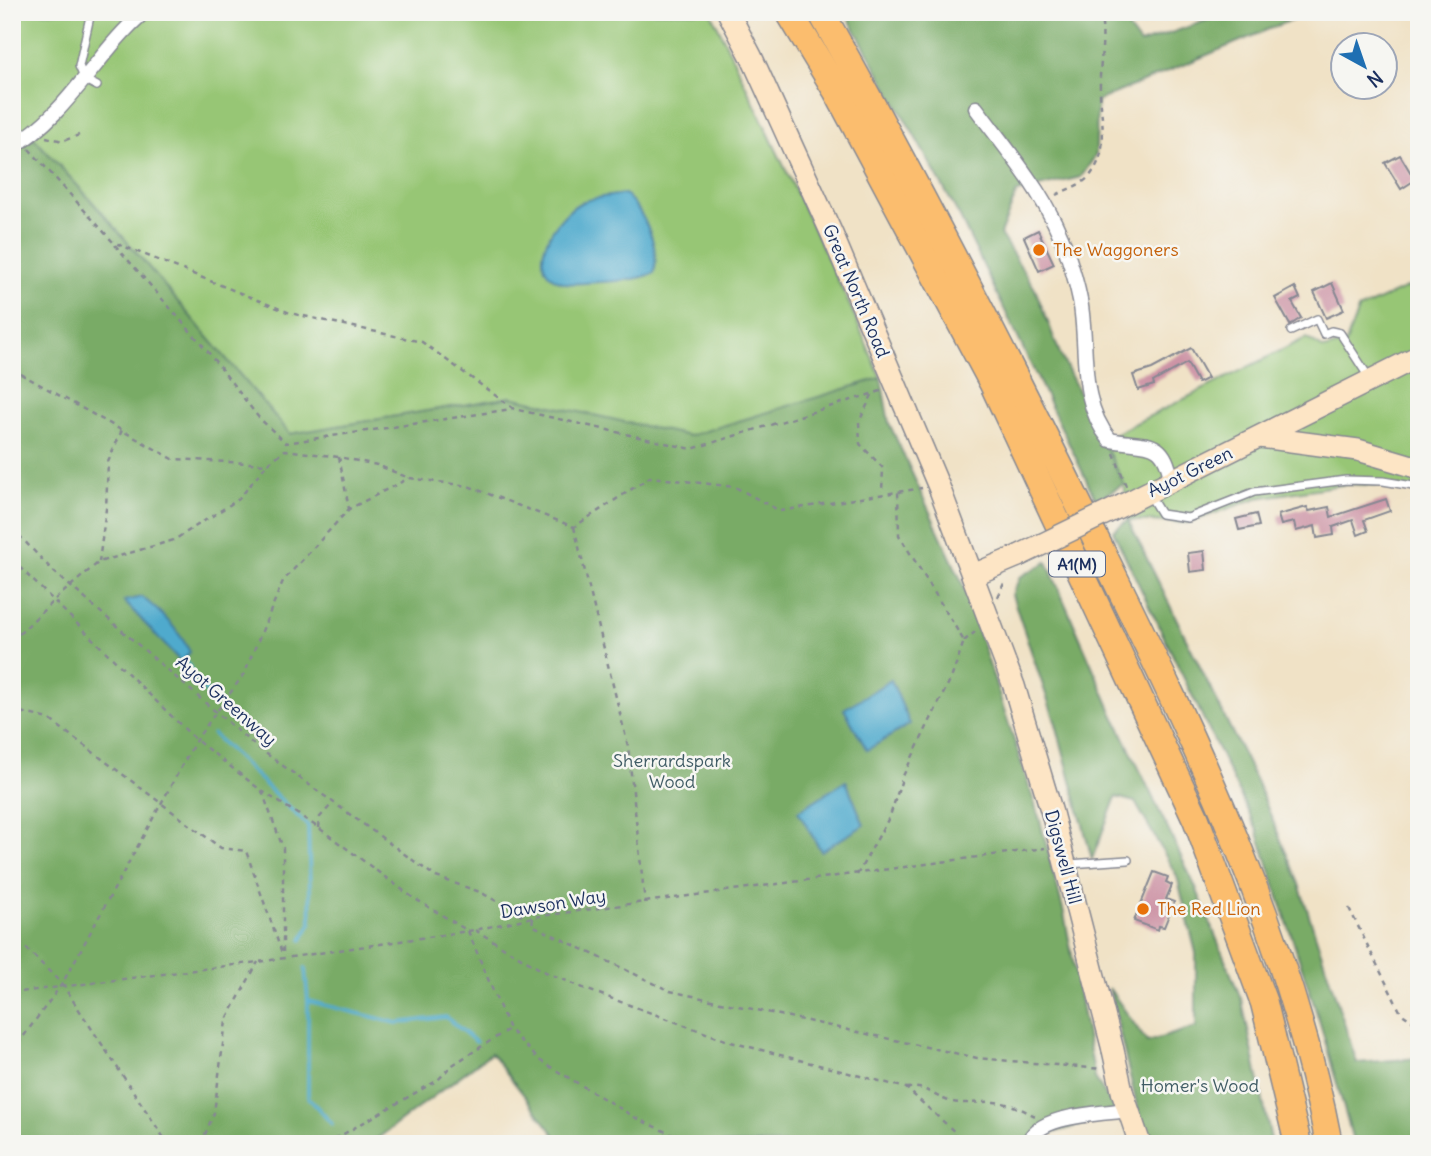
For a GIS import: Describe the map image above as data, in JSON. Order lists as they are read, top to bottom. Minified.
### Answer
{"streets":{"highway":["A1(M)"],"main road":["Great North Road","Ayot Green","Digswell Hill"],"path":["Ayot Greenway","Dawson Way"]},"crossings":[["Great North Road","Ayot Green"],["Great North Road","Digswell Hill"],["Ayot Green","Digswell Hill"],["Ayot Greenway","Dawson Way"]],"parks":["Sherrardspark Wood","Homer's Wood"],"places":["The Waggoners","The Red Lion"],"north":"bottom right"}
